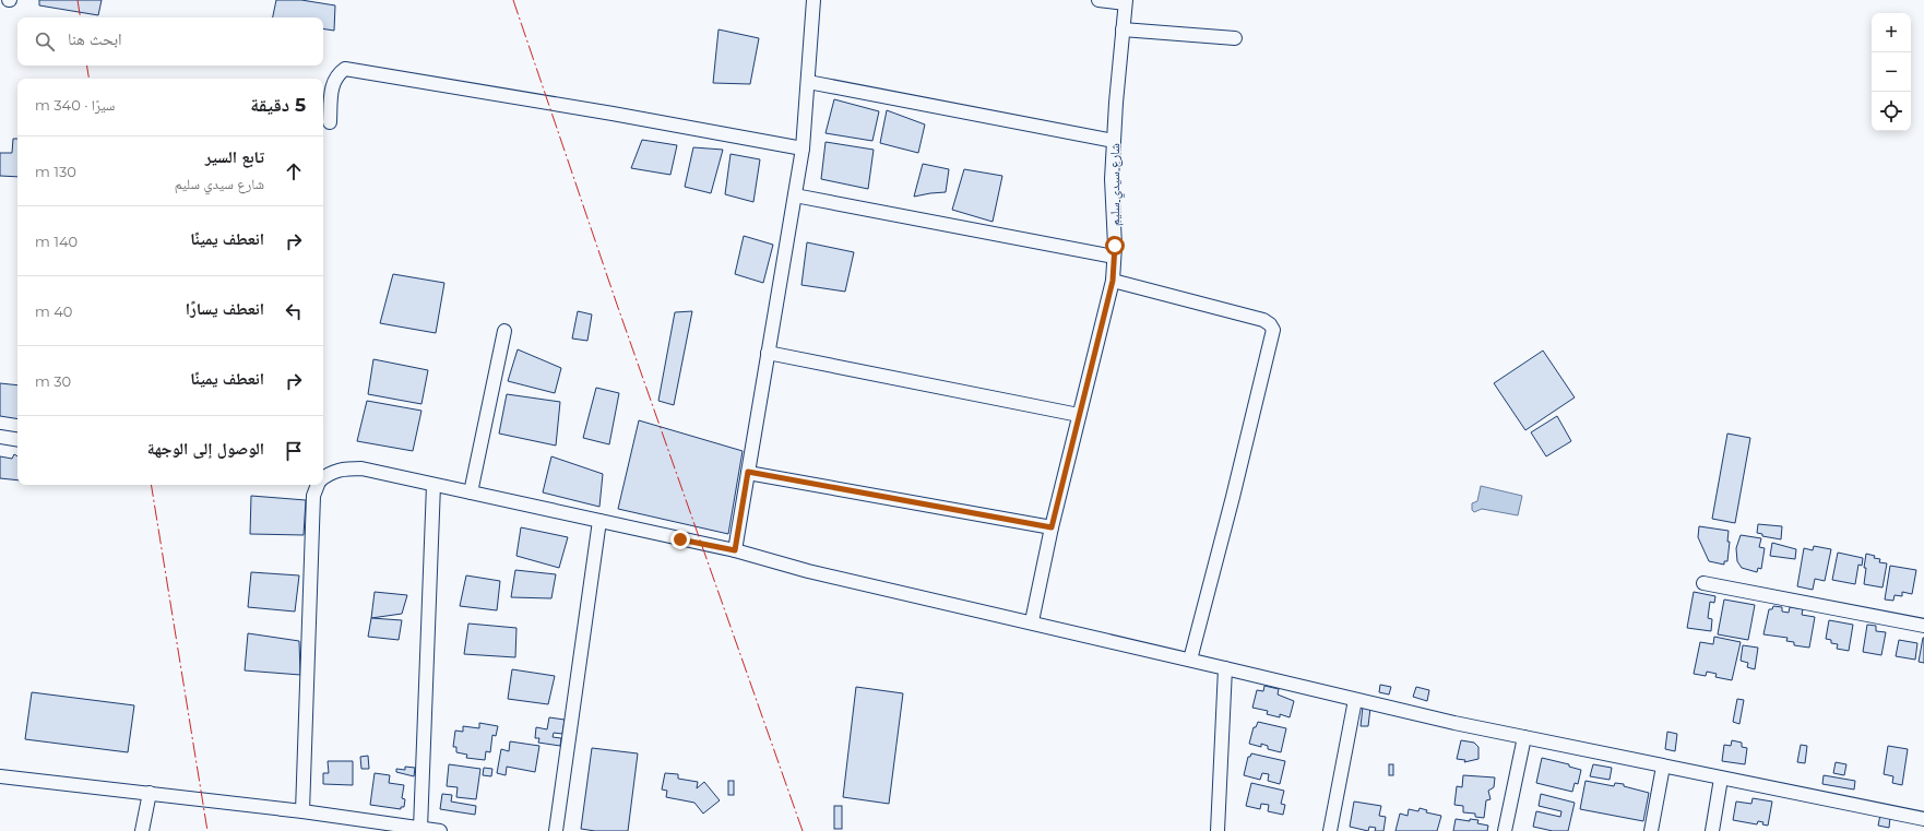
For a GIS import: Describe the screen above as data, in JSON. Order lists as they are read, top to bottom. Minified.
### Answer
{"streets":{"street":["شارع سيدي سليم"]},"page":{"map_buttons":["+","−"],"search":"ابحث هنا","heading":["5 دقيقة","سيرًا · 340 m"],"list":[["تابع السير","شارع سيدي سليم","130 m"],["انعطف يمينًا","140 m"],["انعطف يسارًا","40 m"],["انعطف يمينًا","30 m"],"الوصول إلى الوجهة"]}}
